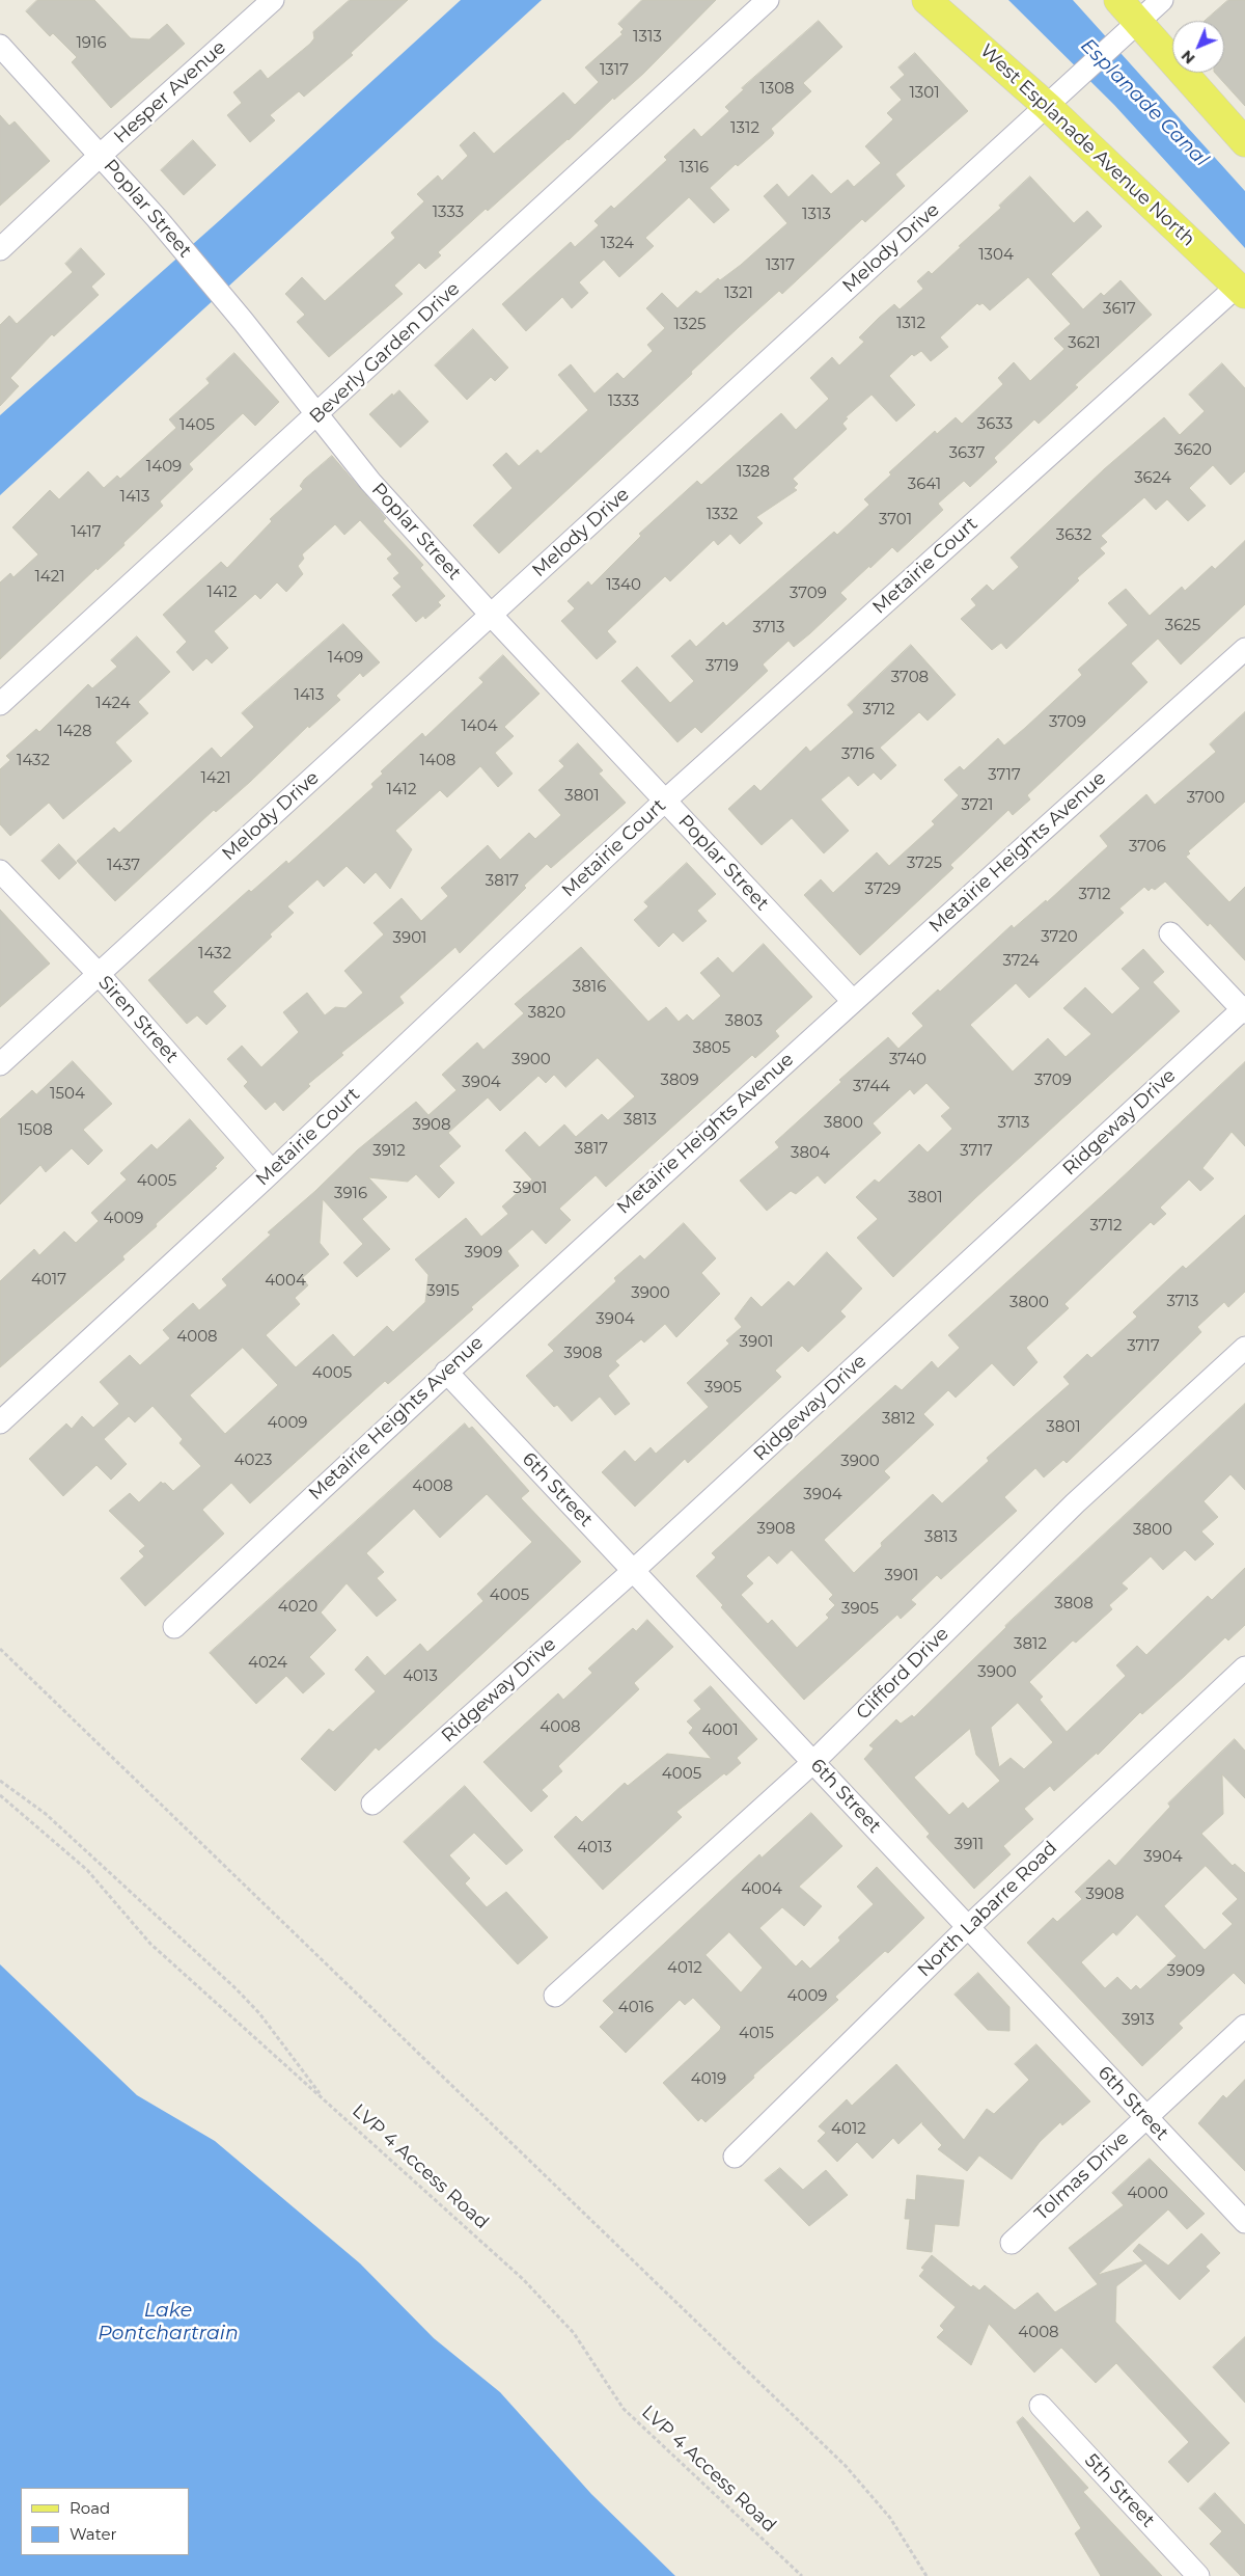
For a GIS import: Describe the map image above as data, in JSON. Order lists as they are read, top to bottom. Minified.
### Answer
{"streets":{"main road":["West Esplanade Avenue North"],"street":["Hesper Avenue","Poplar Street","Melody Drive","Beverly Garden Drive","Metairie Court","Metairie Heights Avenue","Siren Street","Ridgeway Drive","6th Street","Clifford Drive","North Labarre Road","Tolmas Drive","5th Street"],"path":["LVP 4 Access Road"]},"crossings":[["Hesper Avenue","Poplar Street"],["West Esplanade Avenue North","Melody Drive"],["West Esplanade Avenue North","Metairie Court"],["Poplar Street","Melody Drive"],["Poplar Street","Beverly Garden Drive"],["Poplar Street","Metairie Court"],["Poplar Street","Metairie Heights Avenue"],["Melody Drive","Siren Street"],["Metairie Court","Siren Street"],["Metairie Heights Avenue","6th Street"],["Ridgeway Drive","6th Street"],["6th Street","Clifford Drive"],["6th Street","North Labarre Road"],["6th Street","Tolmas Drive"]],"water":["Esplanade Canal","Lake Pontchartrain"],"house_numbers":["1313","1916","1317","1308","1301","1312","1316","1333","1313","1324","1304","1317","1321","3617","1312","1325","3621","1333","3633","1405","3620","3637","1409","1328","3624","3641","1413","1332","3701","1417","3632","1421","1340","1412","3709","3625","3713","1409","3719","3708","1413","1424","3712","3709","1404","1428","3716","1432","1408","3717","1421","1412","3801","3700","3721","3706","3725","1437","3817","3729","3712","3720","3901","1432","3724","3816","3820","3803","3805","3900","3740","3809","3709","3904","3744","1504","3813","3800","3713","3908","1508","3817","3912","3717","3804","4005","3901","3916","3801","4009","3712","3909","4017","4004","3915","3900","3713","3800","3904","4008","3901","3717","3908","4005","3905","3812","4009","3801","4023","3900","4008","3904","3908","3800","3813","3901","4005","3808","4020","3905","3812","4024","3900","4013","4008","4001","4005","3911","4013","3904","4004","3908","4012","3909","4009","4016","3913","4015","4019","4012","4000","4008"],"legend":["Road","Water"],"north":"bottom left"}
